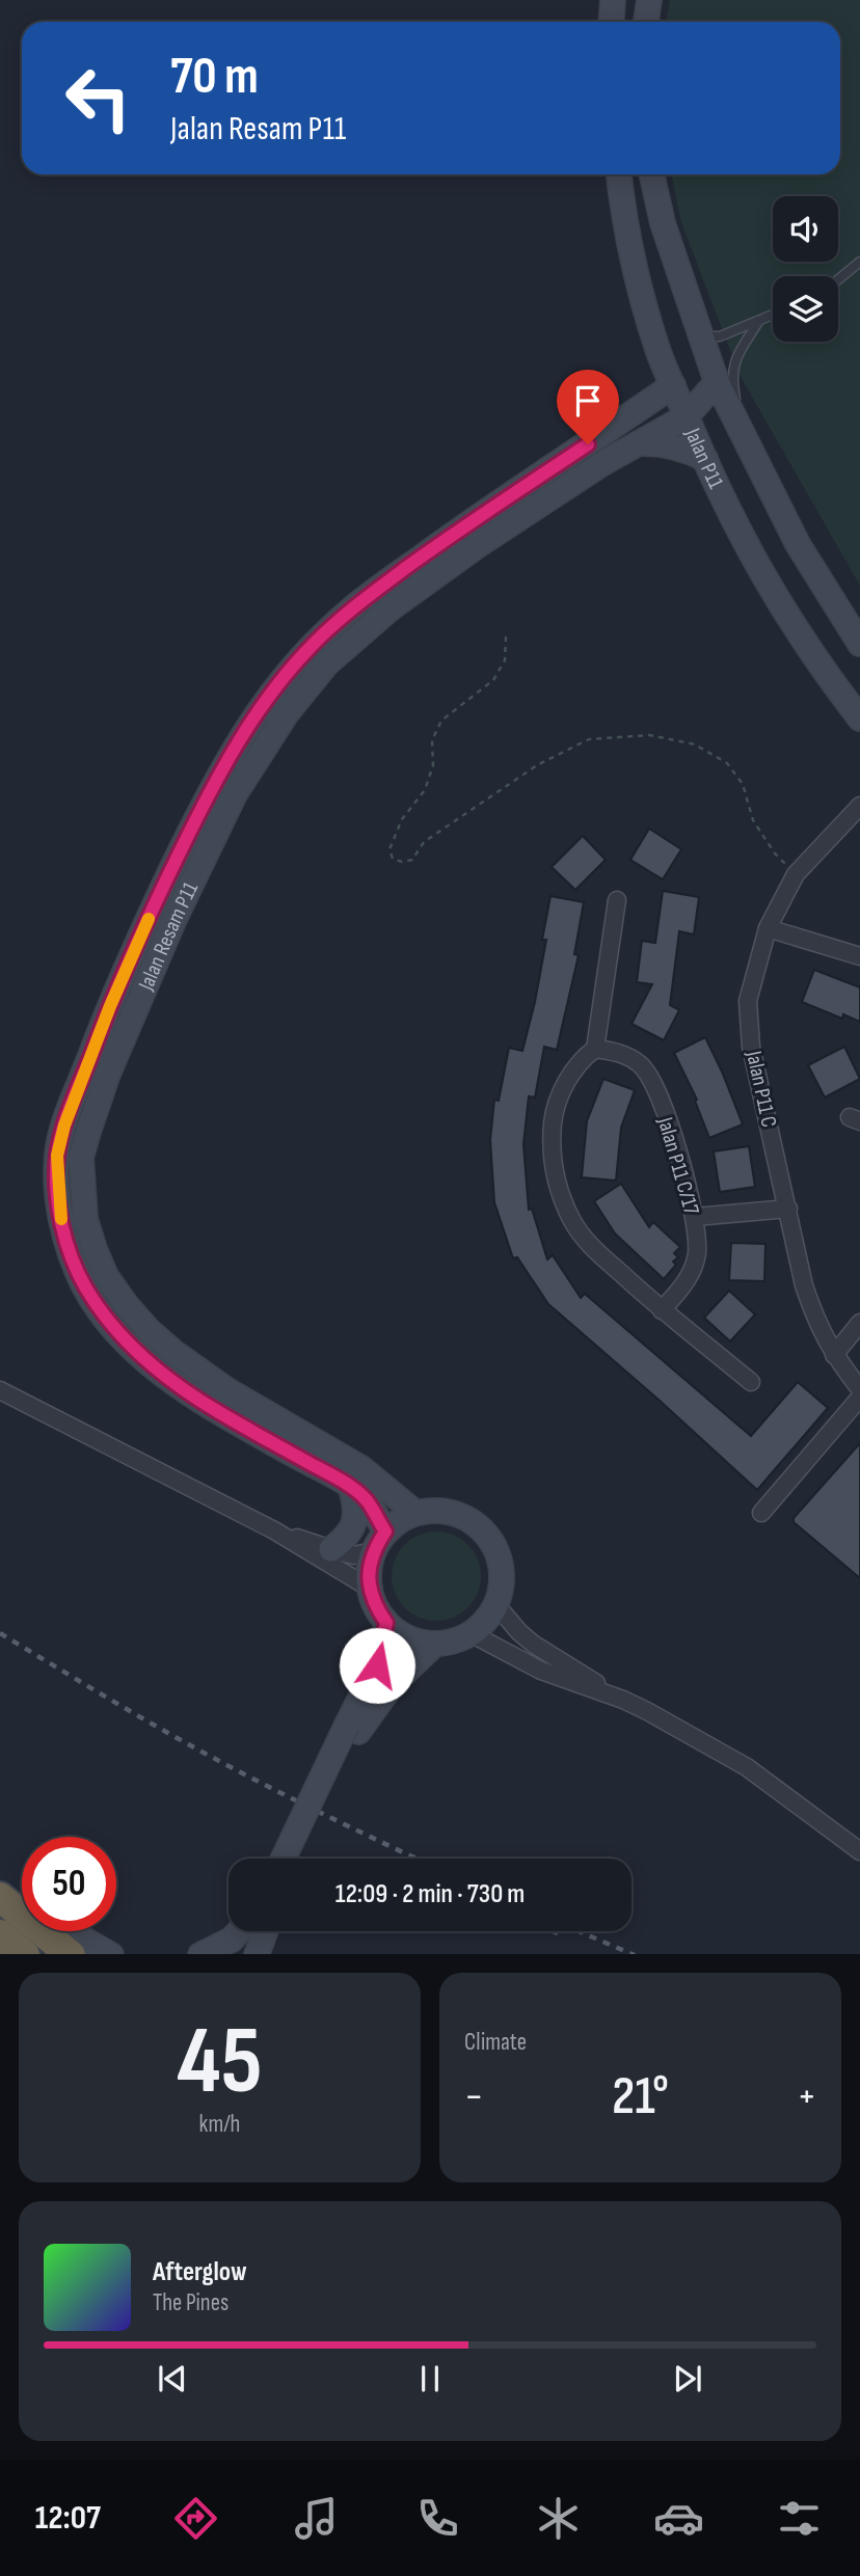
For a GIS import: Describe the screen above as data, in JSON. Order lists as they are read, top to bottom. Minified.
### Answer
{"streets":{"main road":["Jalan P11","Jalan Resam P11"],"street":["Jalan P11 C","Jalan P11 C/17"]},"crossings":[["Jalan P11","Jalan Resam P11"]],"page":{"turn":["70 m","Jalan Resam P11"],"limit":"50","trip":"12:09 · 2 min · 730 m","tile":[["45","km/h"],"Climate"],"heat":["−","21°","+"],"song":["Afterglow","The Pines"],"tabs":"12:07"}}
